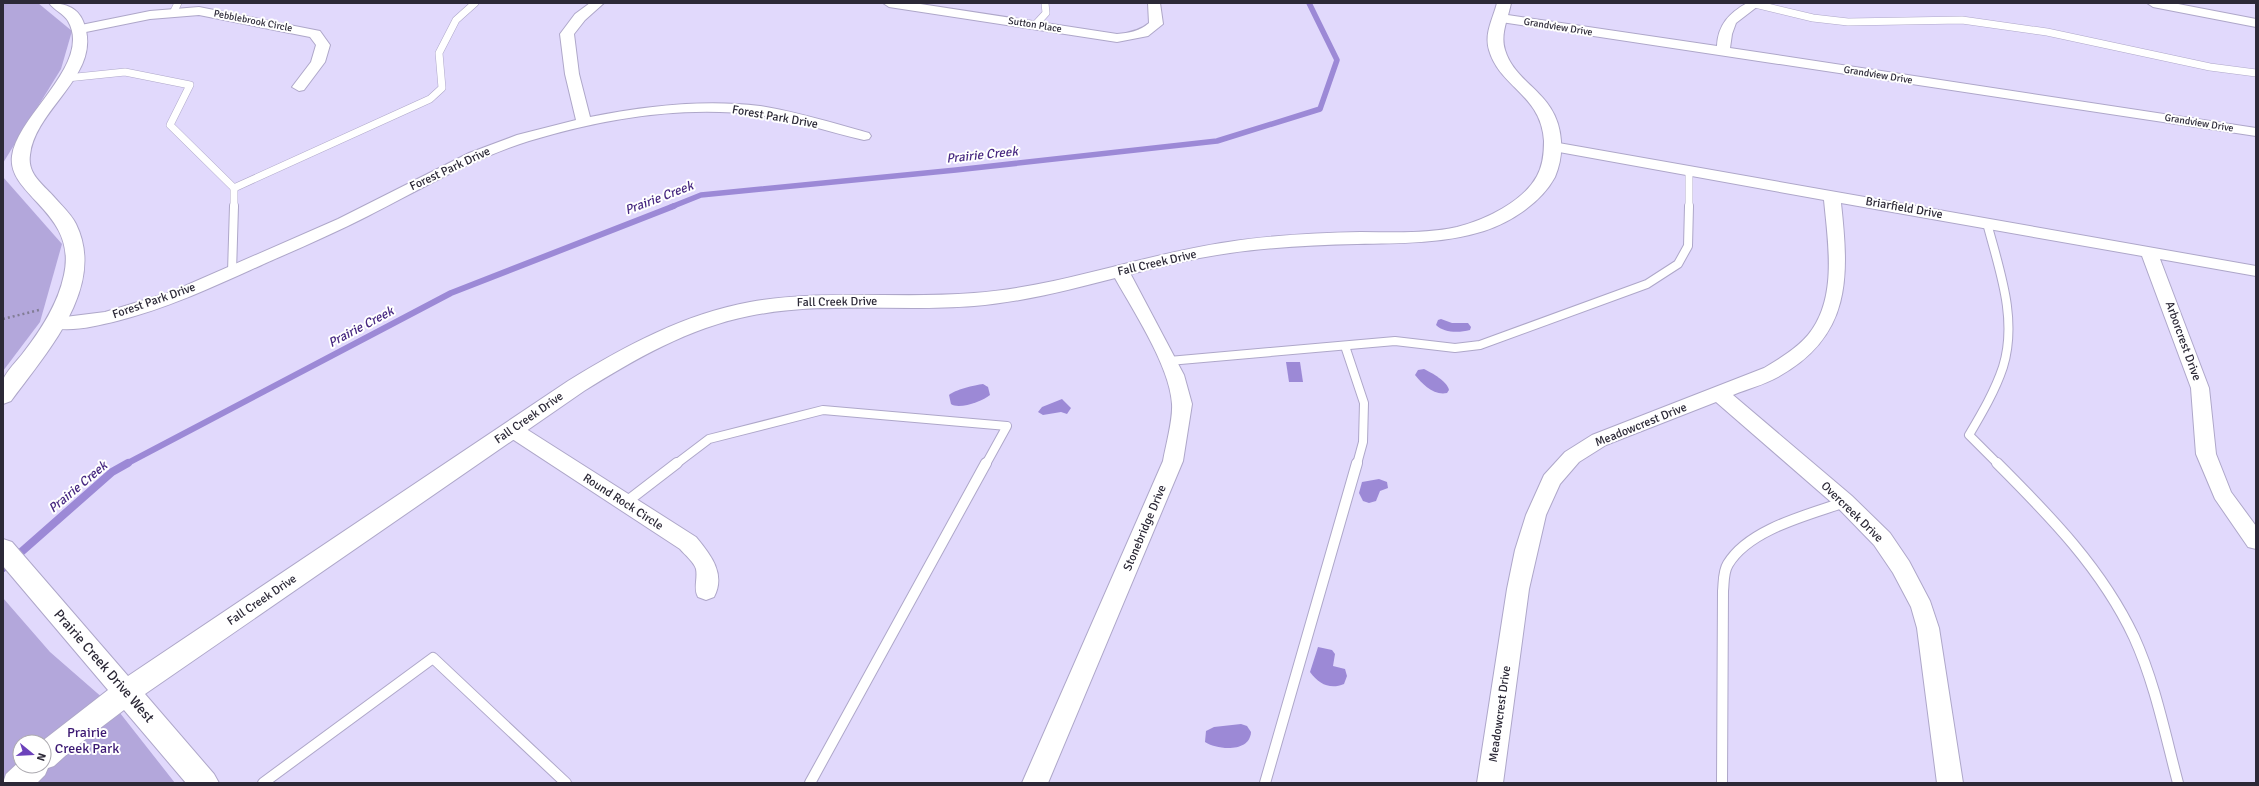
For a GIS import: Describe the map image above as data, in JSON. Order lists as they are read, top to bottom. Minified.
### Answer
{"streets":{"street":["Pebblebrook Circle","Sutton Place","Grandview Drive","Forest Park Drive","Briarfield Drive","Fall Creek Drive","Arborcrest Drive","Meadowcrest Drive","Round Rock Circle","Overcreek Drive","Stonebridge Drive","Prairie Creek Drive West"]},"crossings":[["Grandview Drive","Fall Creek Drive"],["Briarfield Drive","Fall Creek Drive"],["Briarfield Drive","Arborcrest Drive"],["Briarfield Drive","Meadowcrest Drive"],["Fall Creek Drive","Round Rock Circle"],["Fall Creek Drive","Stonebridge Drive"],["Fall Creek Drive","Prairie Creek Drive West"],["Meadowcrest Drive","Overcreek Drive"]],"water":["Prairie Creek"],"parks":["Prairie Creek Park"],"north":"right"}
